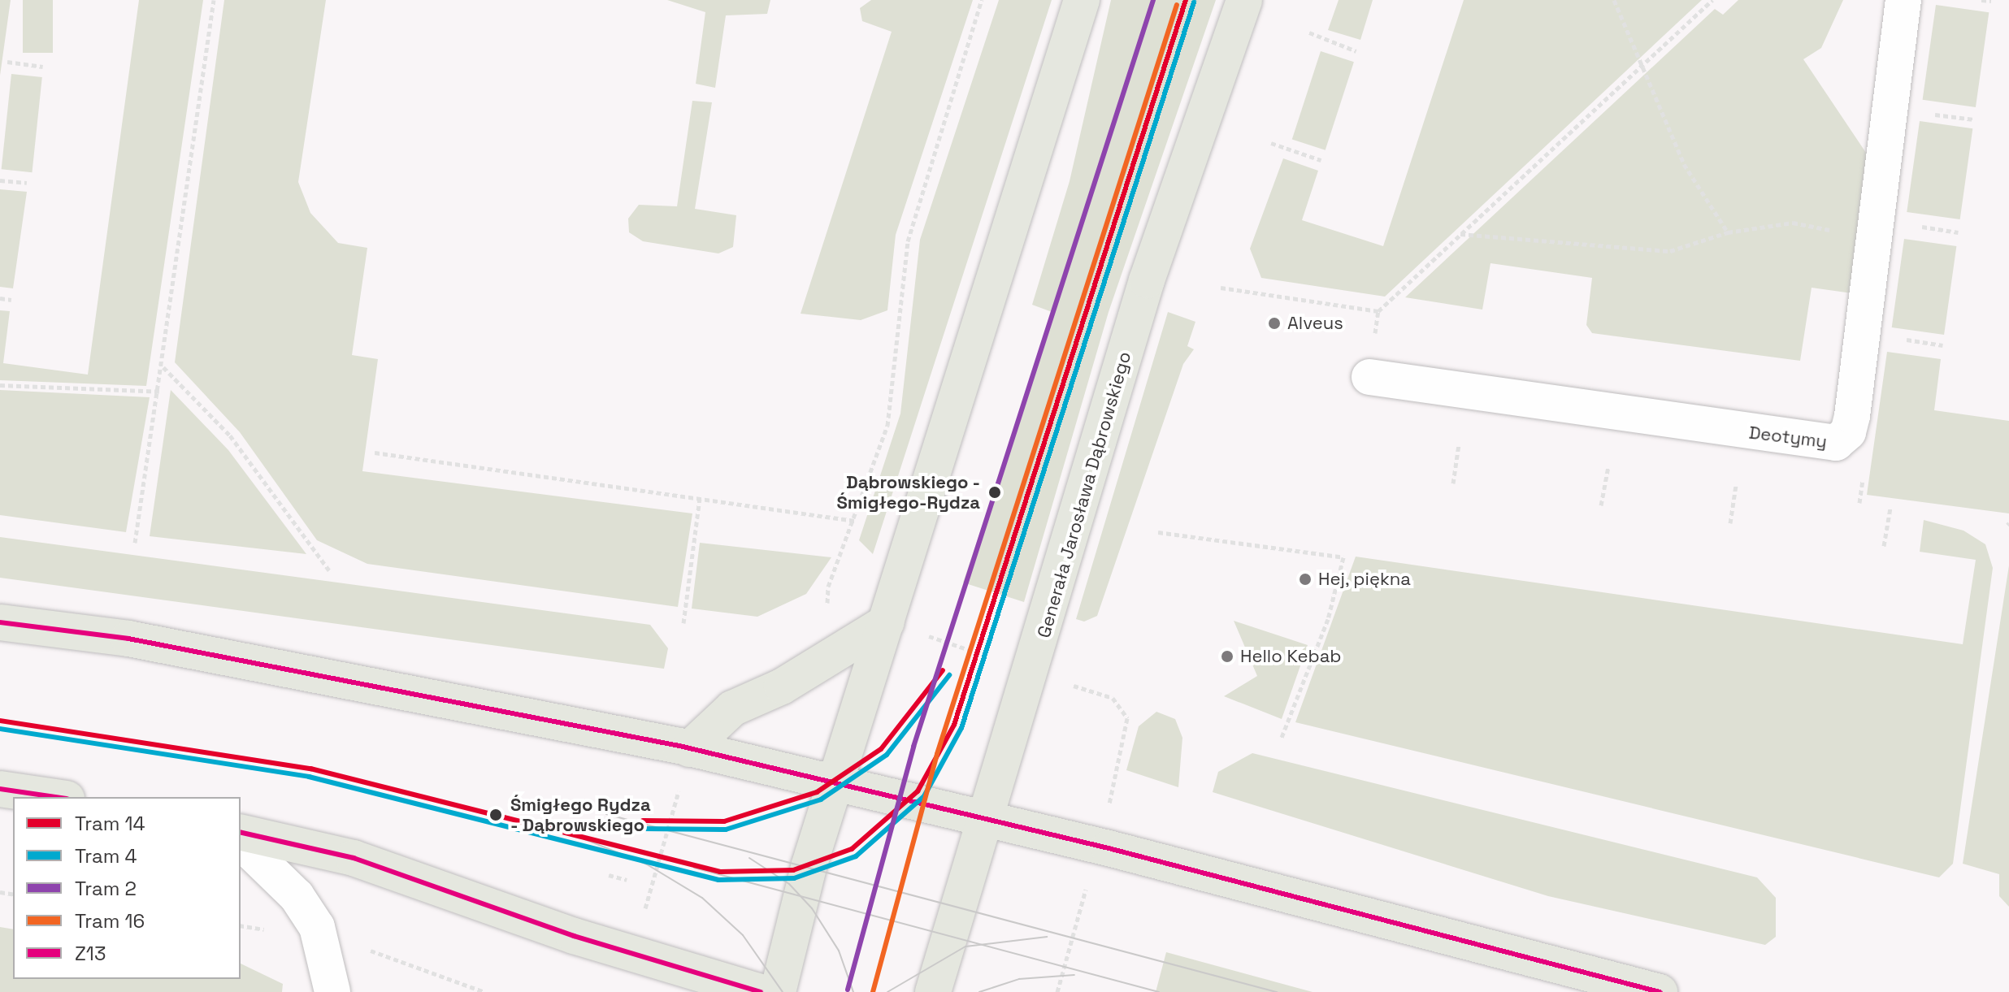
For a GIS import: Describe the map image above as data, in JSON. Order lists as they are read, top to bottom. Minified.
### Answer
{"streets":{"main road":["Generała Jarosława Dąbrowskiego"],"lane":["Deotymy"]},"places":["Alveus","Dąbrowskiego - Śmigłego-Rydza","Hej, piękna","Hello Kebab","Śmigłego Rydza - Dąbrowskiego"],"lines":["tram line 14","tram line 2","tram line 4","tram line 16","transit line Z13"],"legend":["Tram 14","Tram 4","Tram 2","Tram 16","Z13"]}
